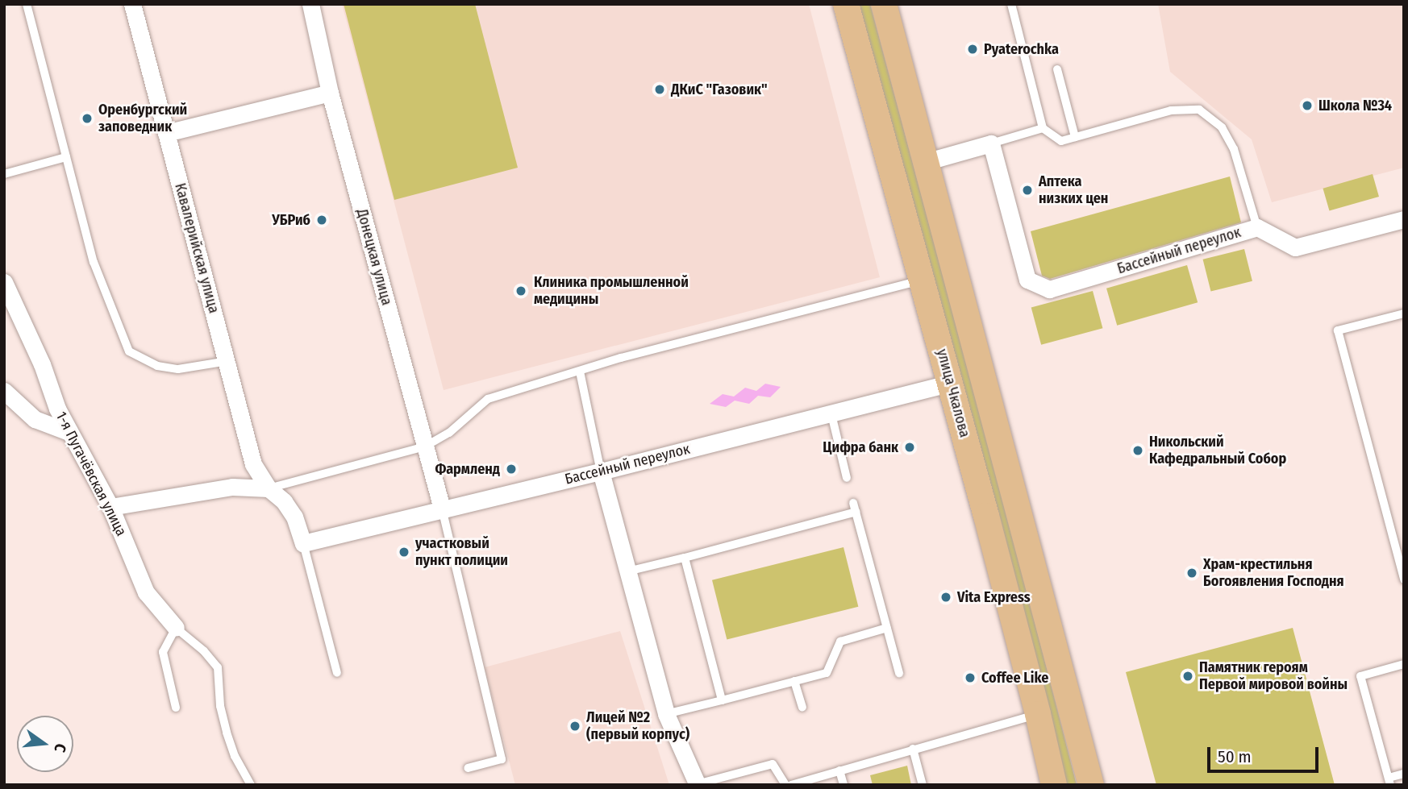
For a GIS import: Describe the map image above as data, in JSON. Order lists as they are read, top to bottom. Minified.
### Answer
{"streets":{"main road":["улица Чкалова"],"street":["Кавалерийская улица","Бассейный переулок","Донецкая улица","1-я Пугачёвская улица"]},"crossings":[["Кавалерийская улица","Бассейный переулок"],["Бассейный переулок","Донецкая улица"],["Бассейный переулок","улица Чкалова"]],"places":["Pyaterochka","ДКиC \"Газовик\"","Школа №34","Оренбургский заповедник","Аптека низких цен","УБРиб","Клиника промышленной медицины","Цифра банк","Никольский Кафедральный Собор","Фармленд","участковый пункт полиции","Храм-крестильня Богоявления Господня","Vita Express","Памятник героям Первой мировой войны","Coffee Like","Лицей №2 (первый корпус)"],"scale_bar":"50 m","north":"right"}
